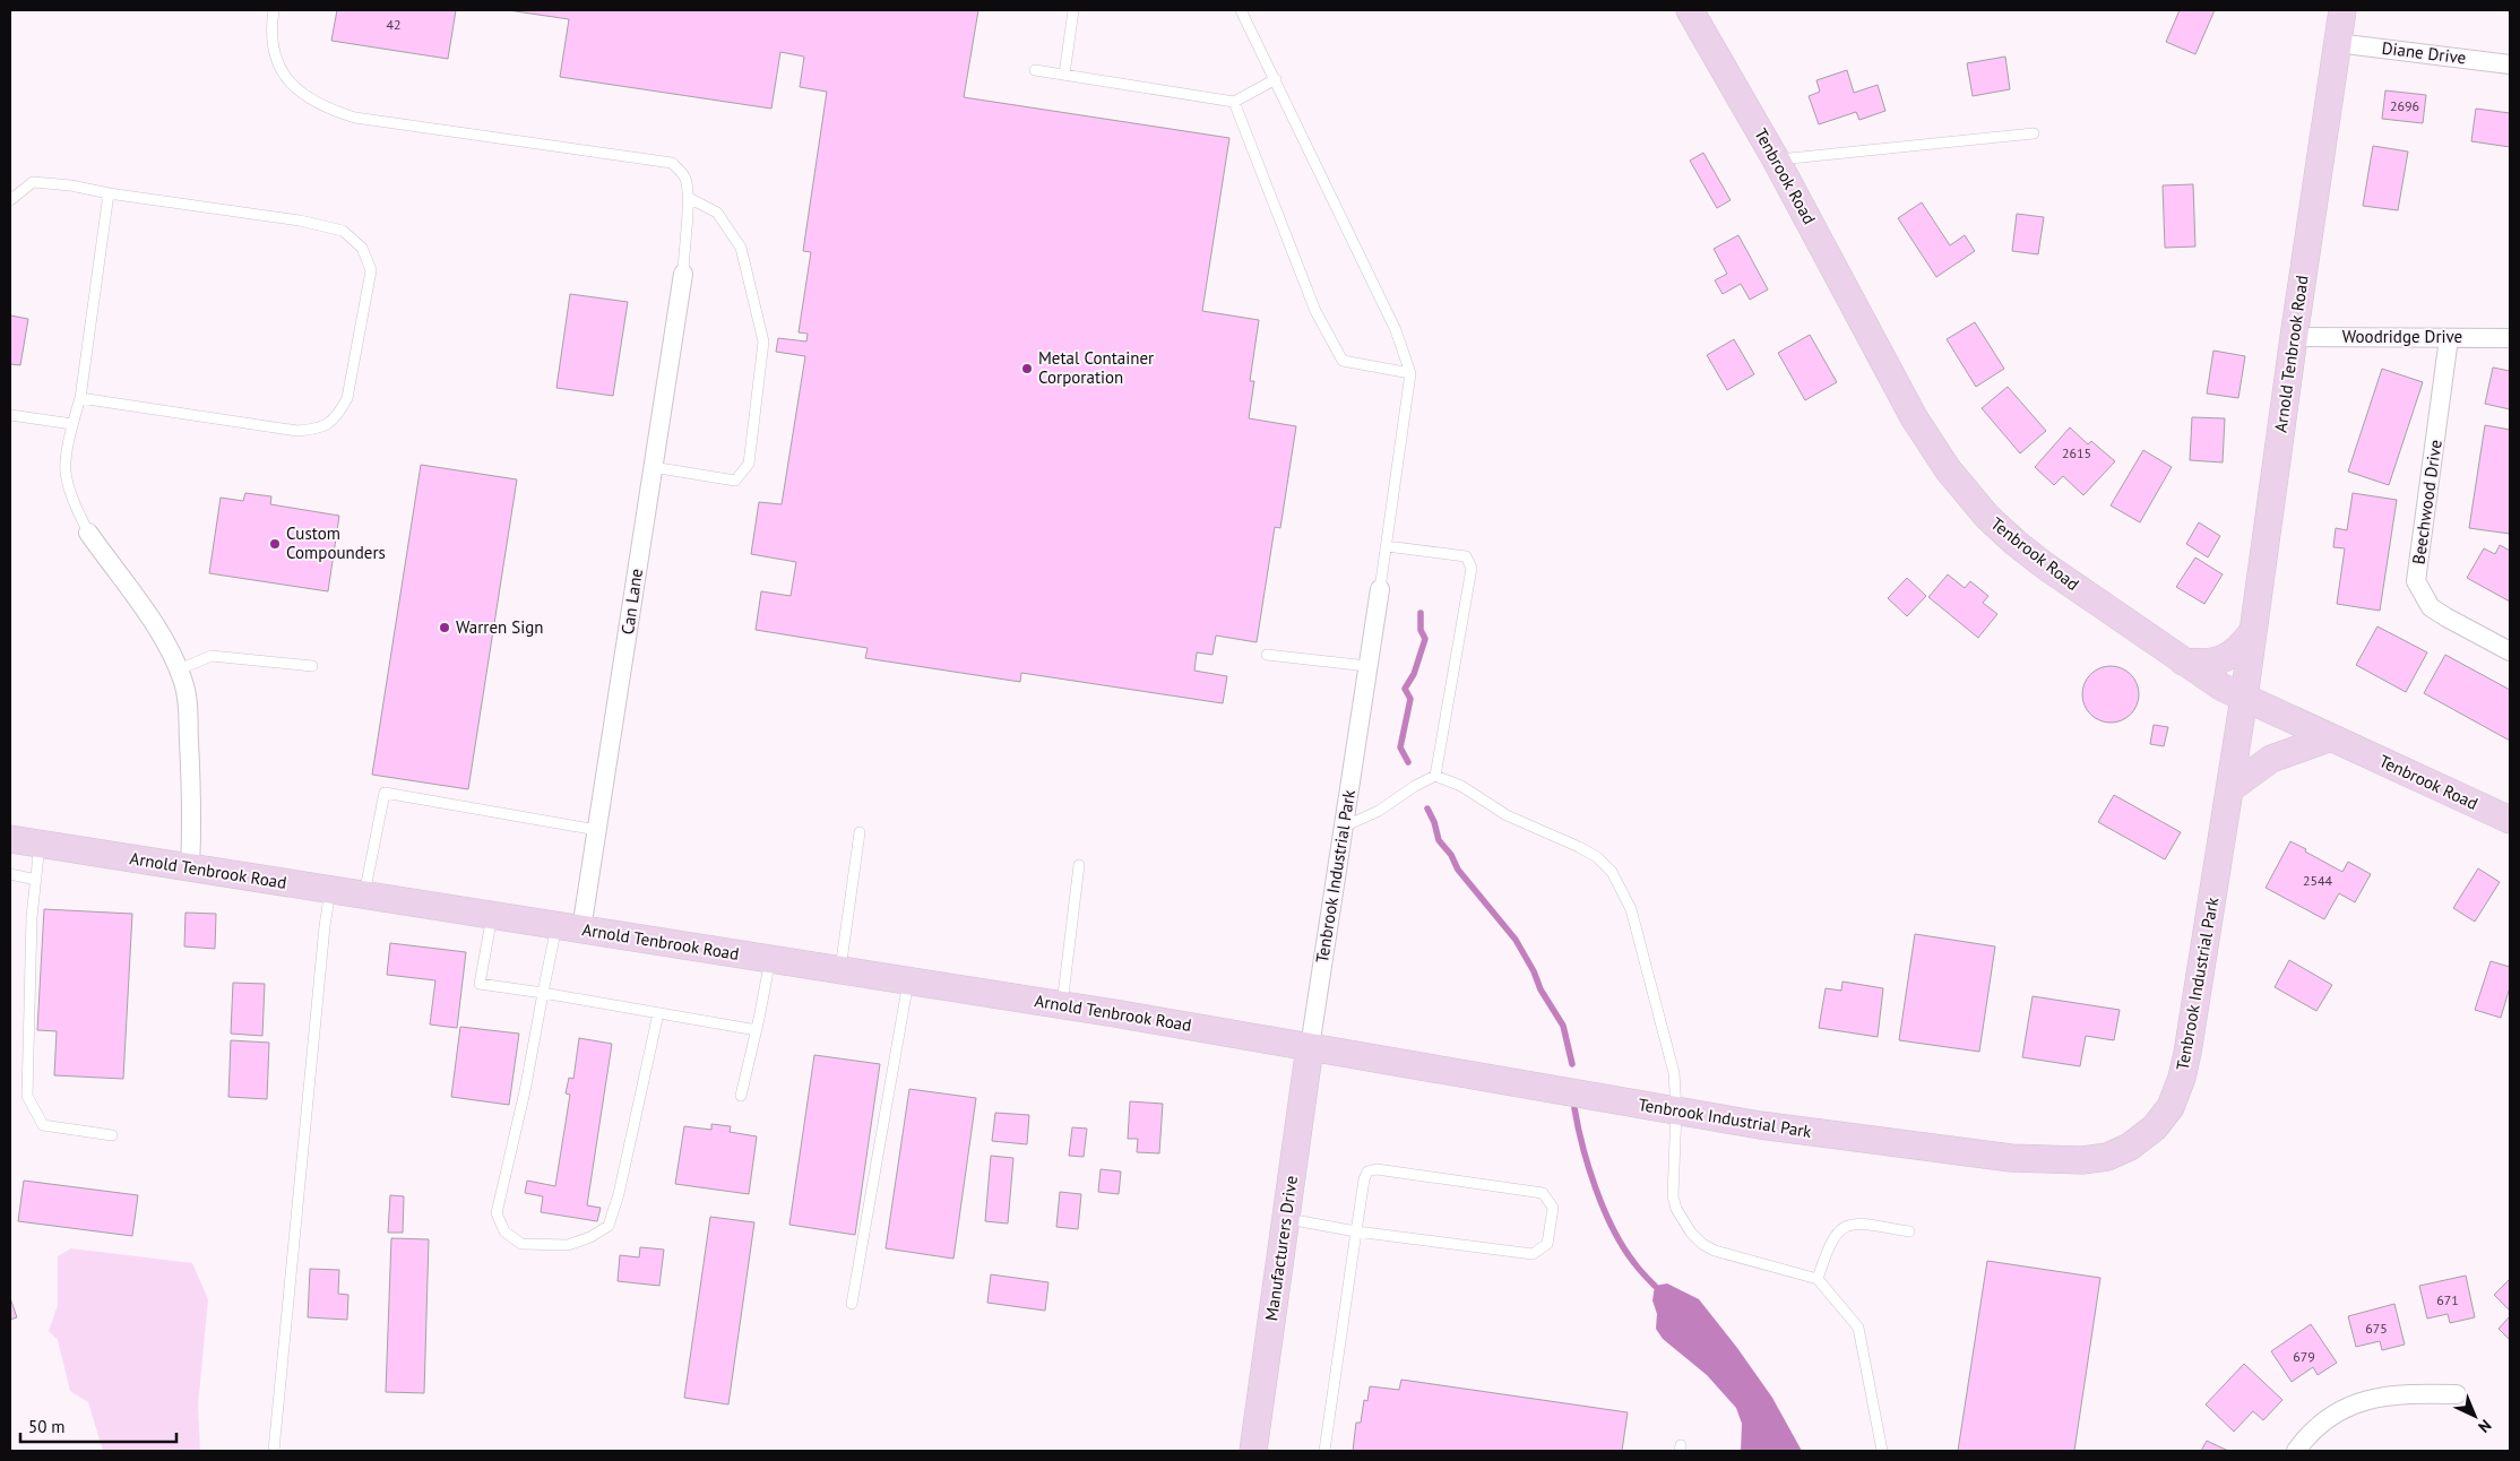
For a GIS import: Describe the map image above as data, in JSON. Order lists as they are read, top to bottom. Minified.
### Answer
{"streets":{"street":["Diane Drive","Tenbrook Road","Woodridge Drive","Arnold Tenbrook Road","Beechwood Drive","Can Lane","Tenbrook Industrial Park","Manufacturers Drive"]},"crossings":[["Diane Drive","Arnold Tenbrook Road"],["Tenbrook Road","Arnold Tenbrook Road"],["Tenbrook Road","Tenbrook Industrial Park"],["Woodridge Drive","Arnold Tenbrook Road"],["Woodridge Drive","Beechwood Drive"],["Arnold Tenbrook Road","Can Lane"],["Arnold Tenbrook Road","Tenbrook Industrial Park"],["Arnold Tenbrook Road","Manufacturers Drive"],["Tenbrook Industrial Park","Manufacturers Drive"]],"places":["Metal Container Corporation","Custom Compounders","Warren Sign"],"house_numbers":["42","2696","2615","2544","671","675","679"],"scale_bar":"50 m","north":"bottom right"}
